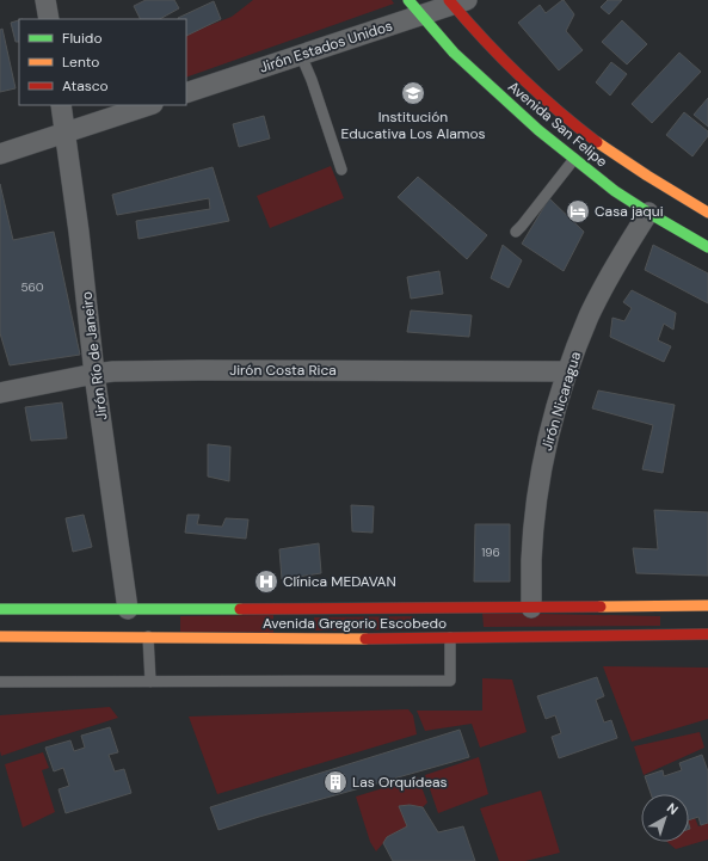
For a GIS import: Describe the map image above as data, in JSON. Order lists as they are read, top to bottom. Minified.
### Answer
{"streets":{"street":["Jirón Estados Unidos","Avenida San Felipe","Jirón Río de Janeiro","Jirón Costa Rica","Jirón Nicaragua","Avenida Gregorio Escobedo"]},"crossings":[["Jirón Estados Unidos","Avenida San Felipe"],["Avenida San Felipe","Jirón Nicaragua"],["Jirón Río de Janeiro","Jirón Costa Rica"],["Jirón Río de Janeiro","Avenida Gregorio Escobedo"],["Jirón Costa Rica","Jirón Nicaragua"],["Jirón Nicaragua","Avenida Gregorio Escobedo"]],"places":{"school or university":["Institución Educativa Los Alamos"],"hotel":["Casa jaqui"],"hospital":["Clínica MEDAVAN"],"building":["Las Orquídeas"]},"house_numbers":["560","196"],"legend":["Fluido","Lento","Atasco"],"north":"top right"}
